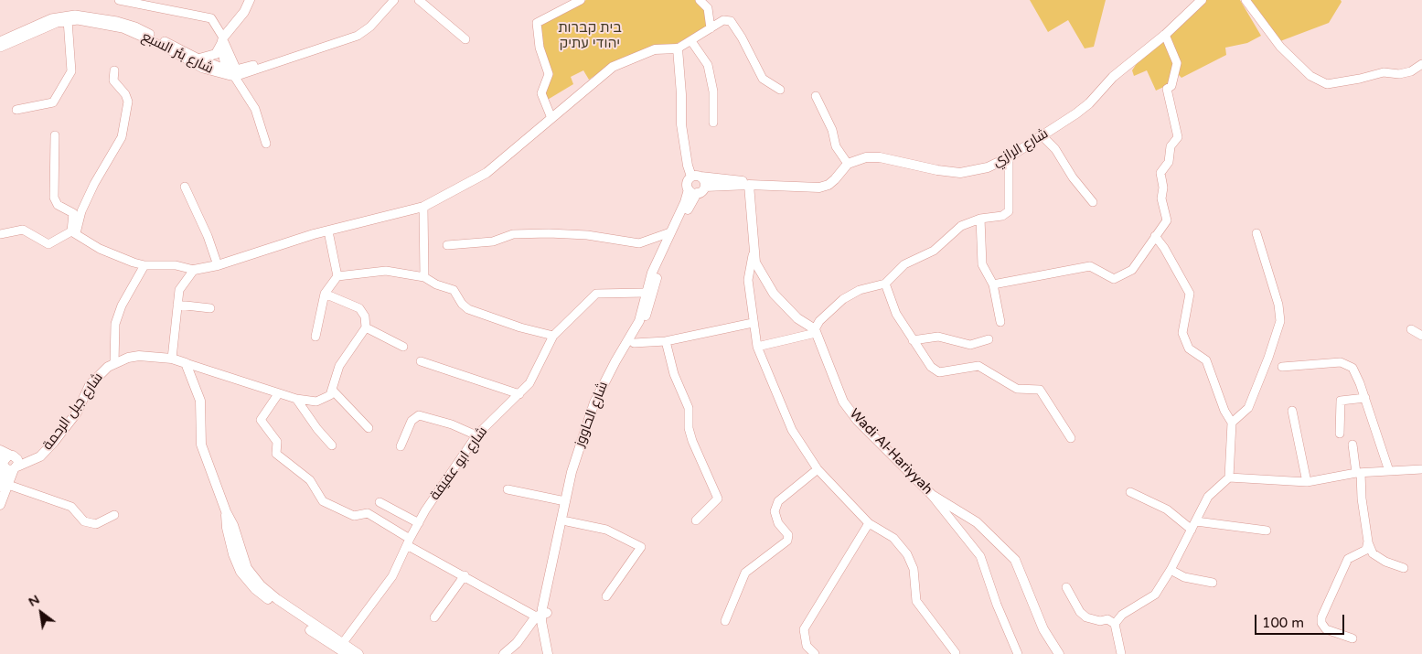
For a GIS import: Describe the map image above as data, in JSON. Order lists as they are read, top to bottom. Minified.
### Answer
{"streets":{"main road":["شارع الرازي","شارع جبل الرحمة","شارع الحاووز","Wadi Al-Hariyyah"],"street":["شارع بئر السبع","شارع ابو عفيفة"]},"crossings":[["شارع الحاووز","شارع ابو عفيفة"]],"parks":["בית קברות יהודי עתיק"],"scale_bar":"100 m","north":"top left"}
